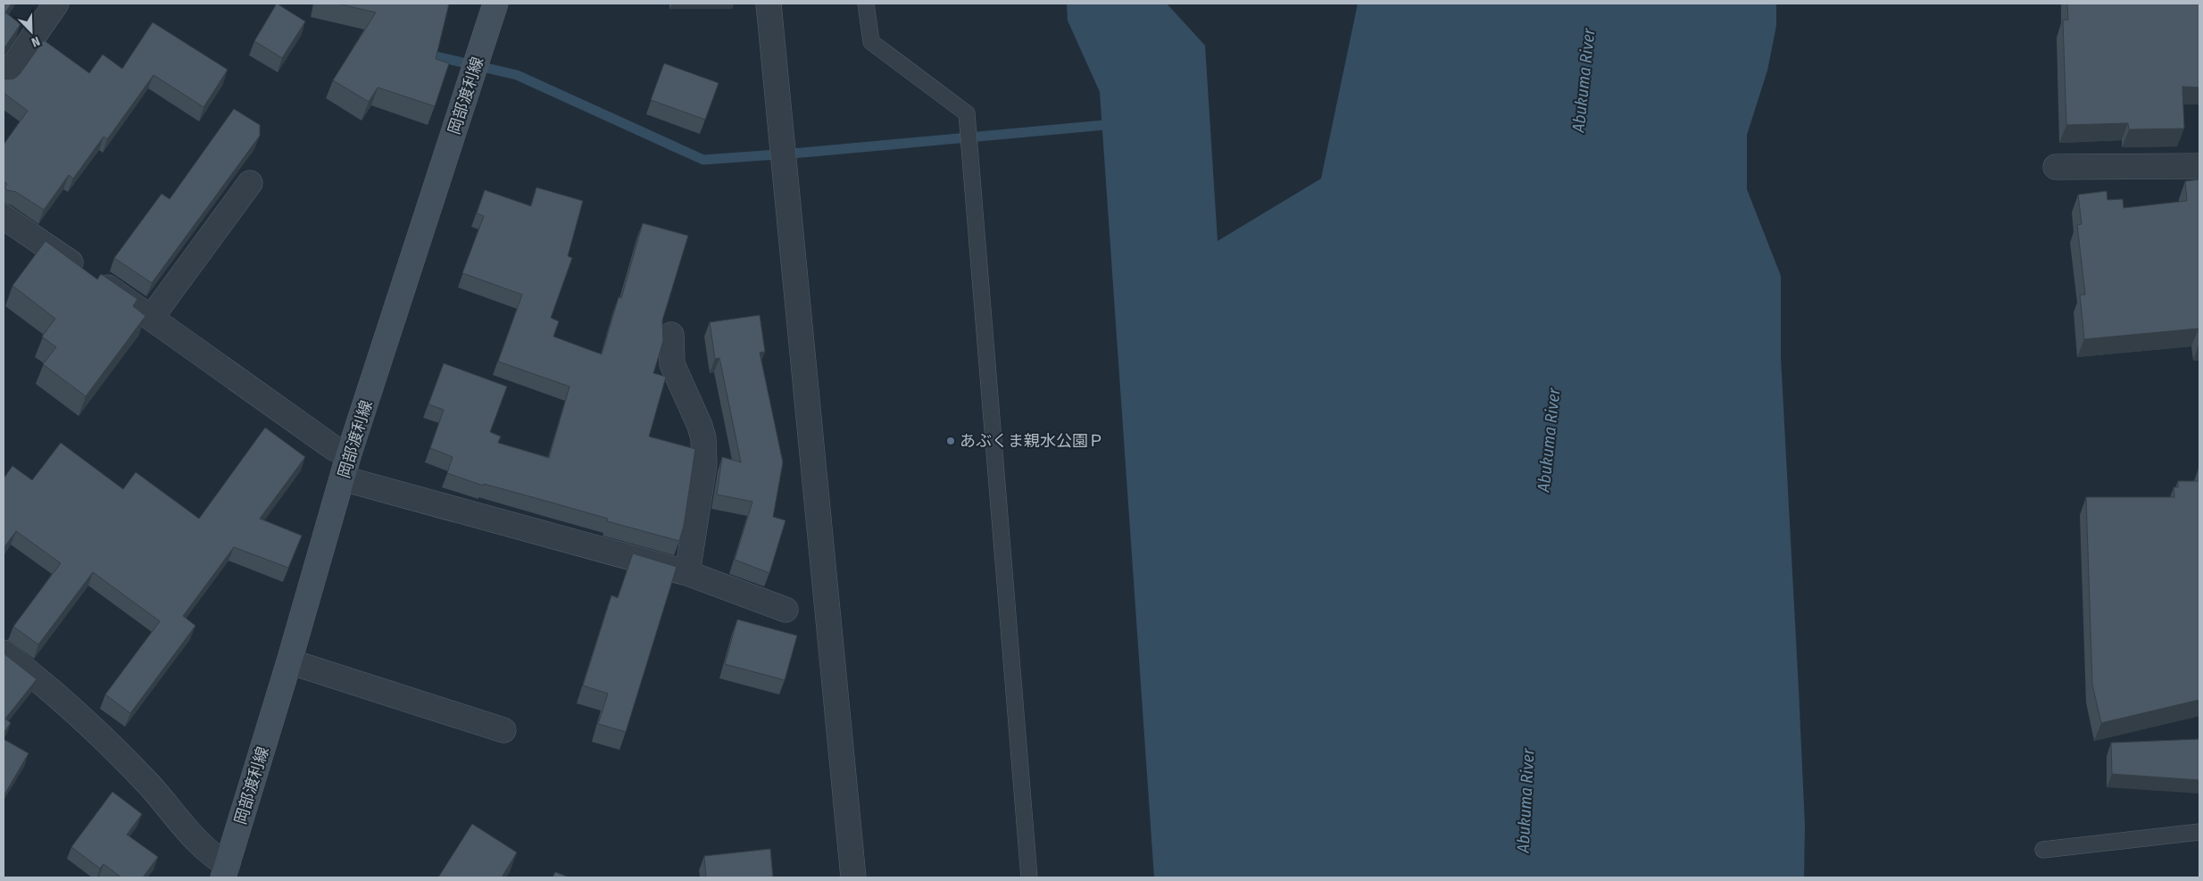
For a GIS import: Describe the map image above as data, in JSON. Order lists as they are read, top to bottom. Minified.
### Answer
{"streets":{"main road":["岡部渡利線"]},"water":["Abukuma River"],"places":["あぶくま親水公園Ｐ"],"north":"bottom right"}
